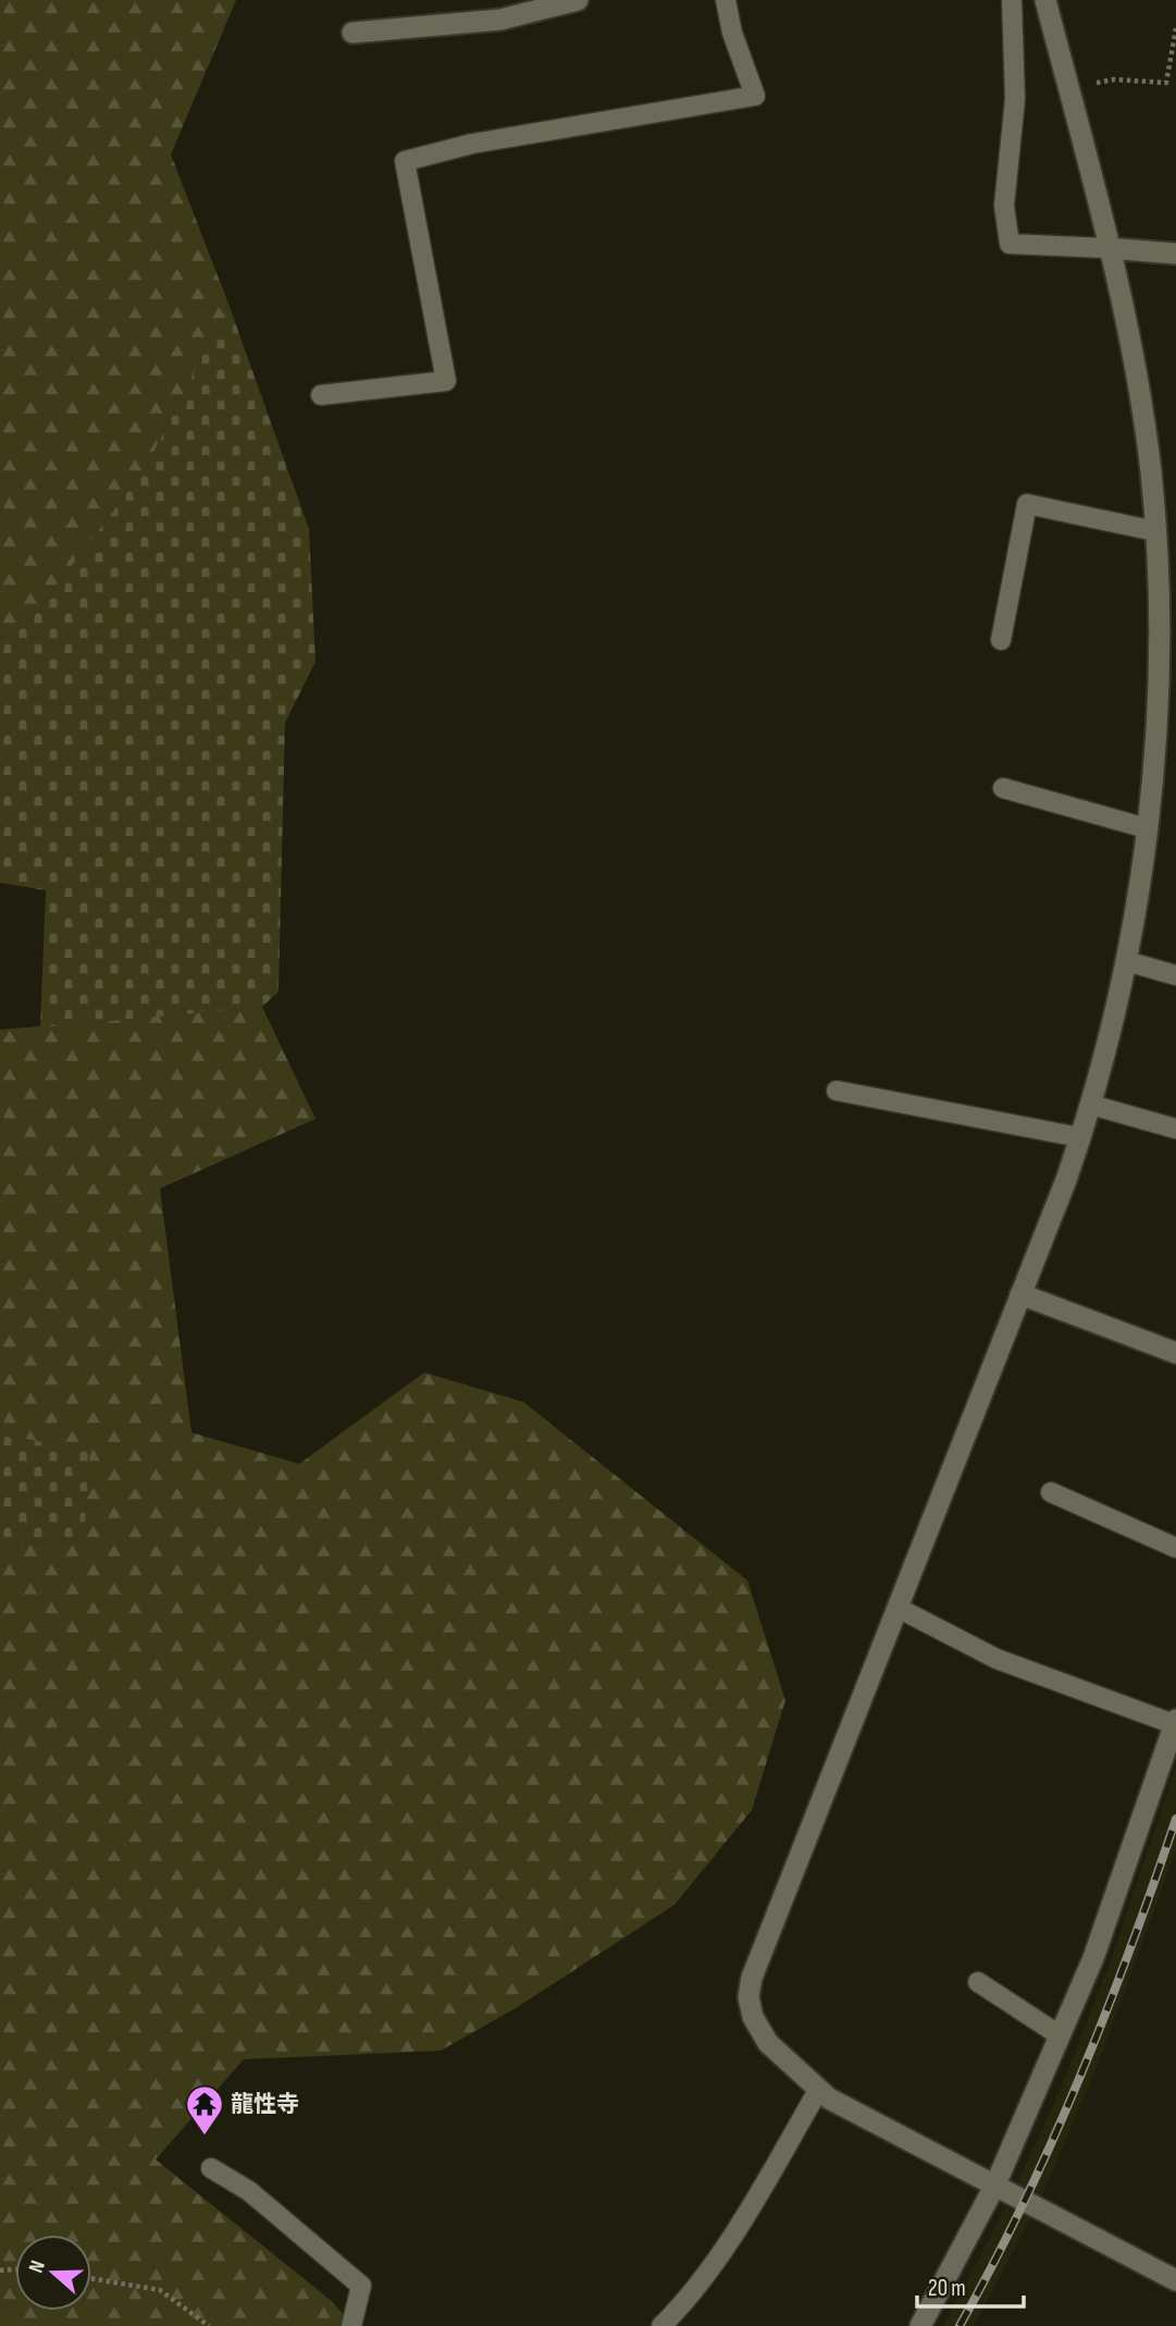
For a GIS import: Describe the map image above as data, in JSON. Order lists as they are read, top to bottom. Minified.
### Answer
{"places":{"temple":["龍性寺"]},"scale_bar":"20 m","north":"left"}
